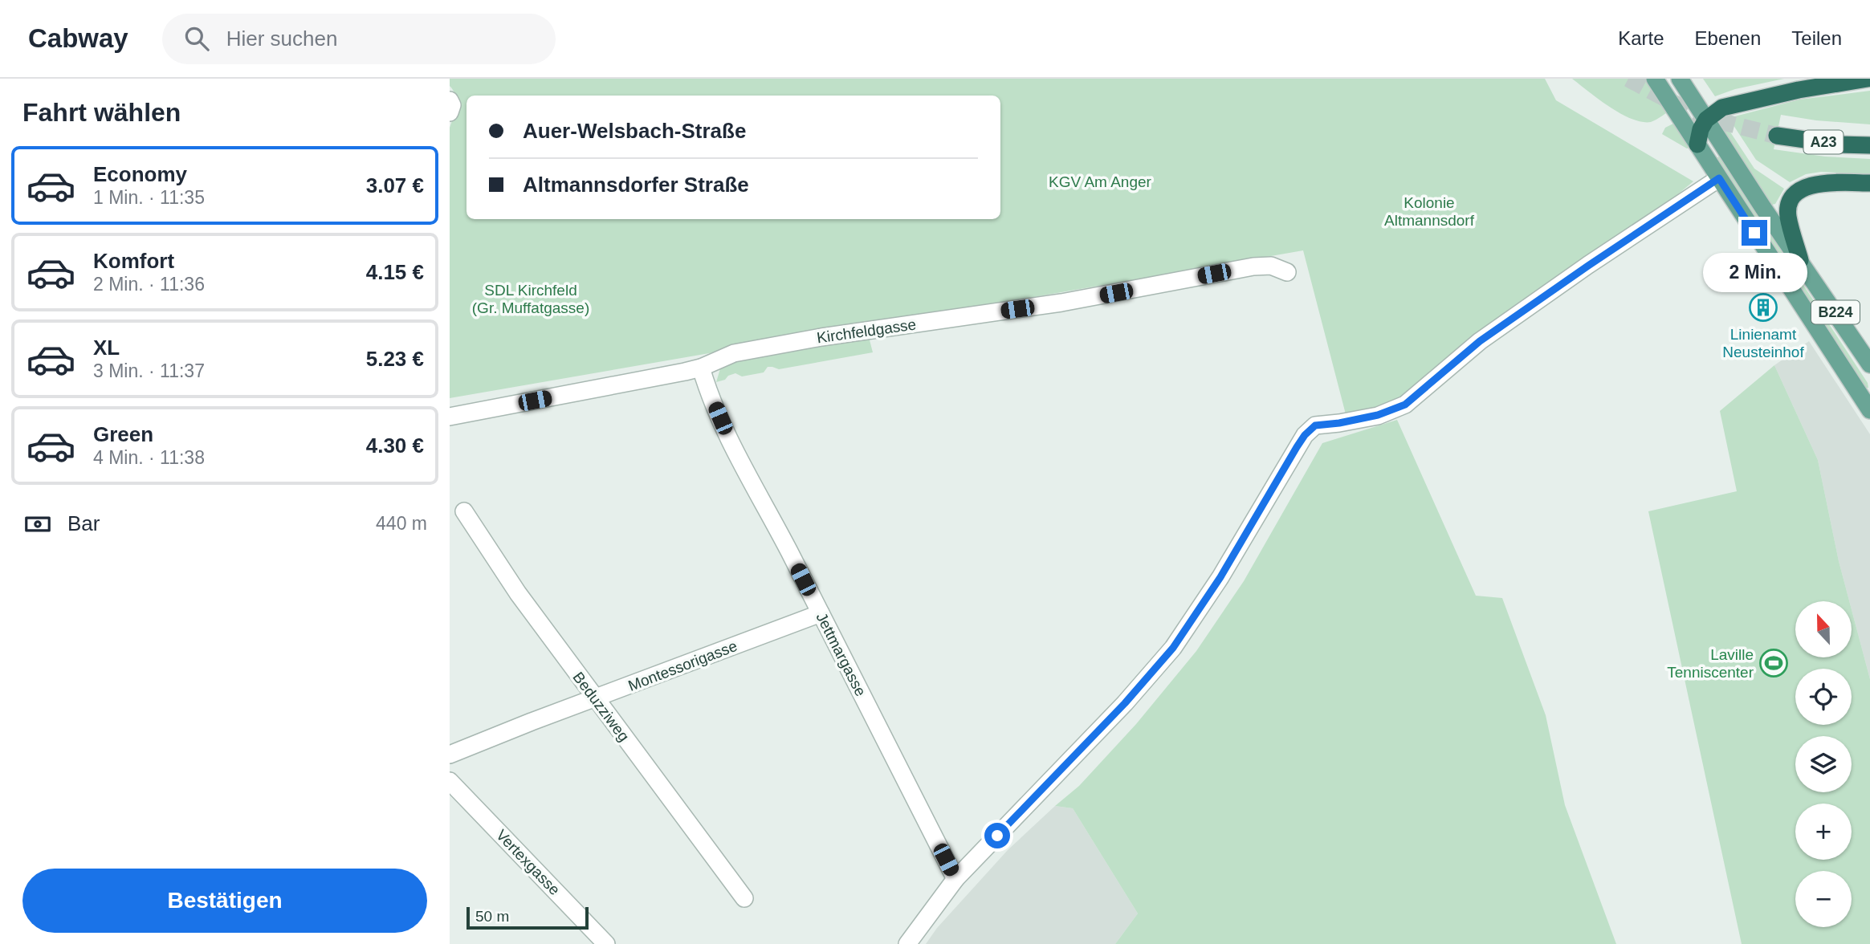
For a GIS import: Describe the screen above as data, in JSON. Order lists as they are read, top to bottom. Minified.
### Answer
{"streets":{"highway":["A23"],"main road":["B224"],"street":["Kirchfeldgasse","Jettmargasse","Montessorigasse","Beduzziweg","Vertexgasse"]},"crossings":[["Kirchfeldgasse","Jettmargasse"],["Jettmargasse","Montessorigasse"],["Montessorigasse","Beduzziweg"]],"parks":["KGV Am Anger","Kolonie Altmannsdorf","SDL Kirchfeld (Gr. Muffatgasse)"],"places":{"building":["Linienamt Neusteinhof"],"sports":["Laville Tenniscenter"]},"scale_bar":"50 m","north":"top","page":{"header":"Cabway","search":"Hier suchen","nav":["Karte","Ebenen","Teilen"],"heading":"Fahrt wählen","banner":["Auer-Welsbach-Straße","Altmannsdorfer Straße"],"list":[{"name":"Economy","note":"1 Min. · 11:35","value":"3.07 €"},{"name":"Komfort","note":"2 Min. · 11:36","value":"4.15 €"},{"name":"XL","note":"3 Min. · 11:37","value":"5.23 €"},{"name":"Green","note":"4 Min. · 11:38","value":"4.30 €"}],"bubble":"2 Min.","pay":["Bar","440 m"],"map_buttons":["+","−"],"buttons":"Bestätigen","scale":"50 m"}}
